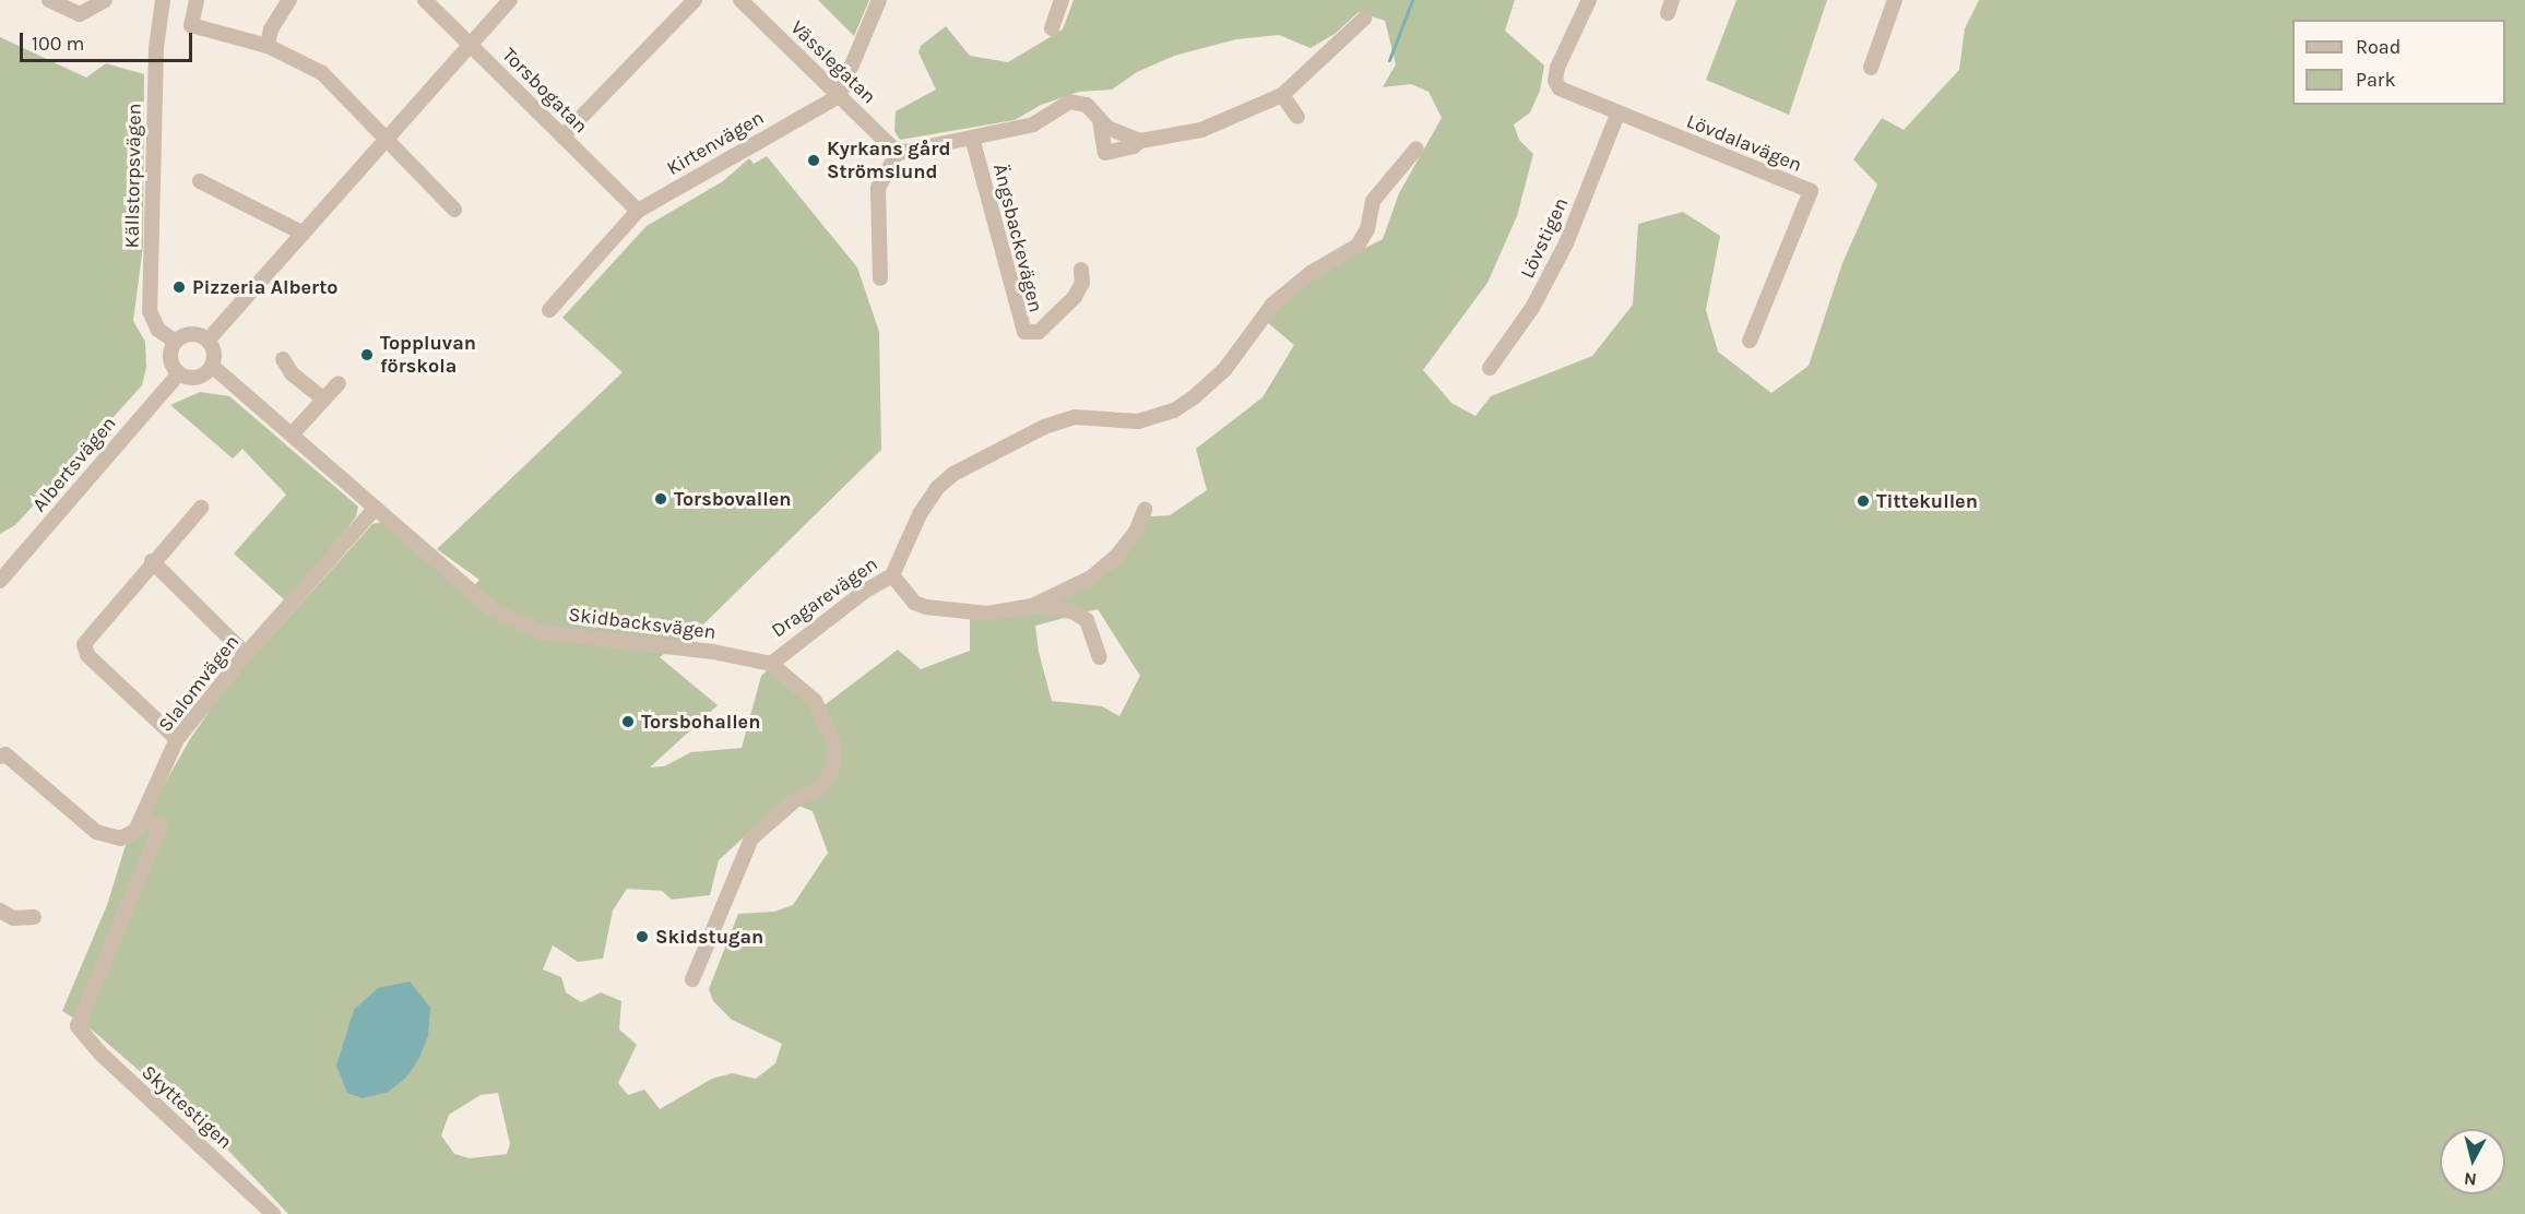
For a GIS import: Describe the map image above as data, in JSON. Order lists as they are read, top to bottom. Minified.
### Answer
{"streets":{"street":["Vässlegatan","Torsbogatan","Kirtenvägen","Lövdalavägen","Källstorpsvägen","Ängsbackevägen","Lövstigen","Albertsvägen","Dragarevägen","Skidbacksvägen","Slalomvägen","Skyttestigen"]},"crossings":[["Vässlegatan","Kirtenvägen"],["Torsbogatan","Kirtenvägen"],["Lövdalavägen","Lövstigen"],["Källstorpsvägen","Albertsvägen"],["Källstorpsvägen","Skidbacksvägen"],["Albertsvägen","Skidbacksvägen"],["Dragarevägen","Skidbacksvägen"],["Skidbacksvägen","Slalomvägen"],["Slalomvägen","Skyttestigen"]],"places":["Kyrkans gård Strömslund","Pizzeria Alberto","Toppluvan förskola","Torsbovallen","Tittekullen","Torsbohallen","Skidstugan"],"legend":["Road","Park"],"scale_bar":"100 m","north":"bottom"}
